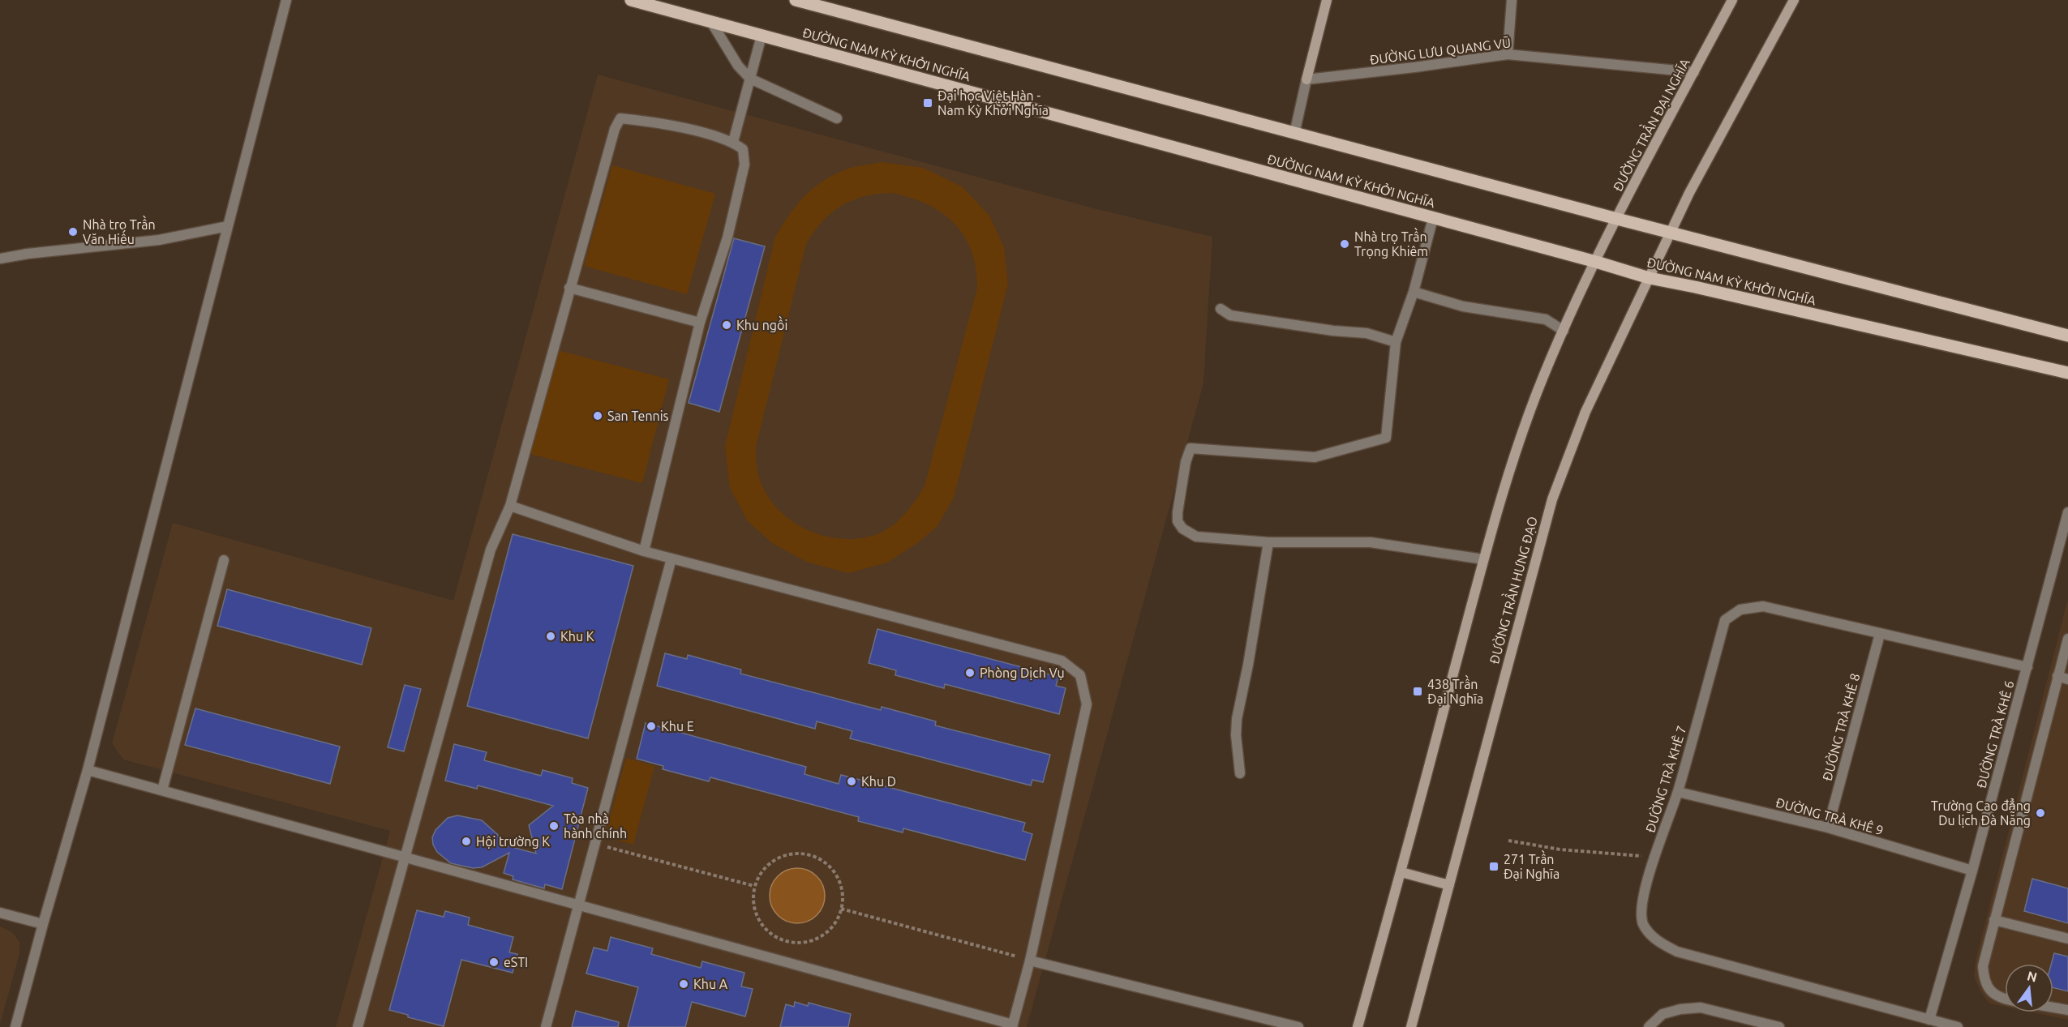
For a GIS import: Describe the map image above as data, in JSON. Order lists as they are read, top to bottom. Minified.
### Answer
{"streets":{"main road":["ĐƯỜNG NAM KỲ KHỞI NGHĨA","ĐƯỜNG TRẦN ĐẠI NGHĨA","ĐƯỜNG TRẦN HƯNG ĐẠO"],"street":["ĐƯỜNG LƯU QUANG VŨ","ĐƯỜNG TRÀ KHÊ 8","ĐƯỜNG TRÀ KHÊ 6","ĐƯỜNG TRÀ KHÊ 7","ĐƯỜNG TRÀ KHÊ 9"]},"crossings":[["ĐƯỜNG LƯU QUANG VŨ","ĐƯỜNG TRẦN ĐẠI NGHĨA"],["ĐƯỜNG NAM KỲ KHỞI NGHĨA","ĐƯỜNG TRẦN ĐẠI NGHĨA"],["ĐƯỜNG NAM KỲ KHỞI NGHĨA","ĐƯỜNG TRẦN HƯNG ĐẠO"],["ĐƯỜNG TRÀ KHÊ 8","ĐƯỜNG TRÀ KHÊ 7"],["ĐƯỜNG TRÀ KHÊ 8","ĐƯỜNG TRÀ KHÊ 9"],["ĐƯỜNG TRÀ KHÊ 6","ĐƯỜNG TRÀ KHÊ 7"],["ĐƯỜNG TRÀ KHÊ 6","ĐƯỜNG TRÀ KHÊ 9"],["ĐƯỜNG TRÀ KHÊ 7","ĐƯỜNG TRÀ KHÊ 9"]],"places":{"transit":["Đại học Việt Hàn - Nam Kỳ Khởi Nghĩa","438 Trần Đại Nghĩa","271 Trần Đại Nghĩa"],"other":["Nhà trọ Trần Văn Hiếu","Nhà trọ Trần Trọng Khiêm","Khu ngồi","San Tennis","Khu K","Phòng Dịch Vụ","Khu E","Khu D","Trường Cao đẳng Du lịch Đà Nẵng","Tòa nhà hành chính","Hội trường K","eSTI","Khu A"]},"north":"top"}
